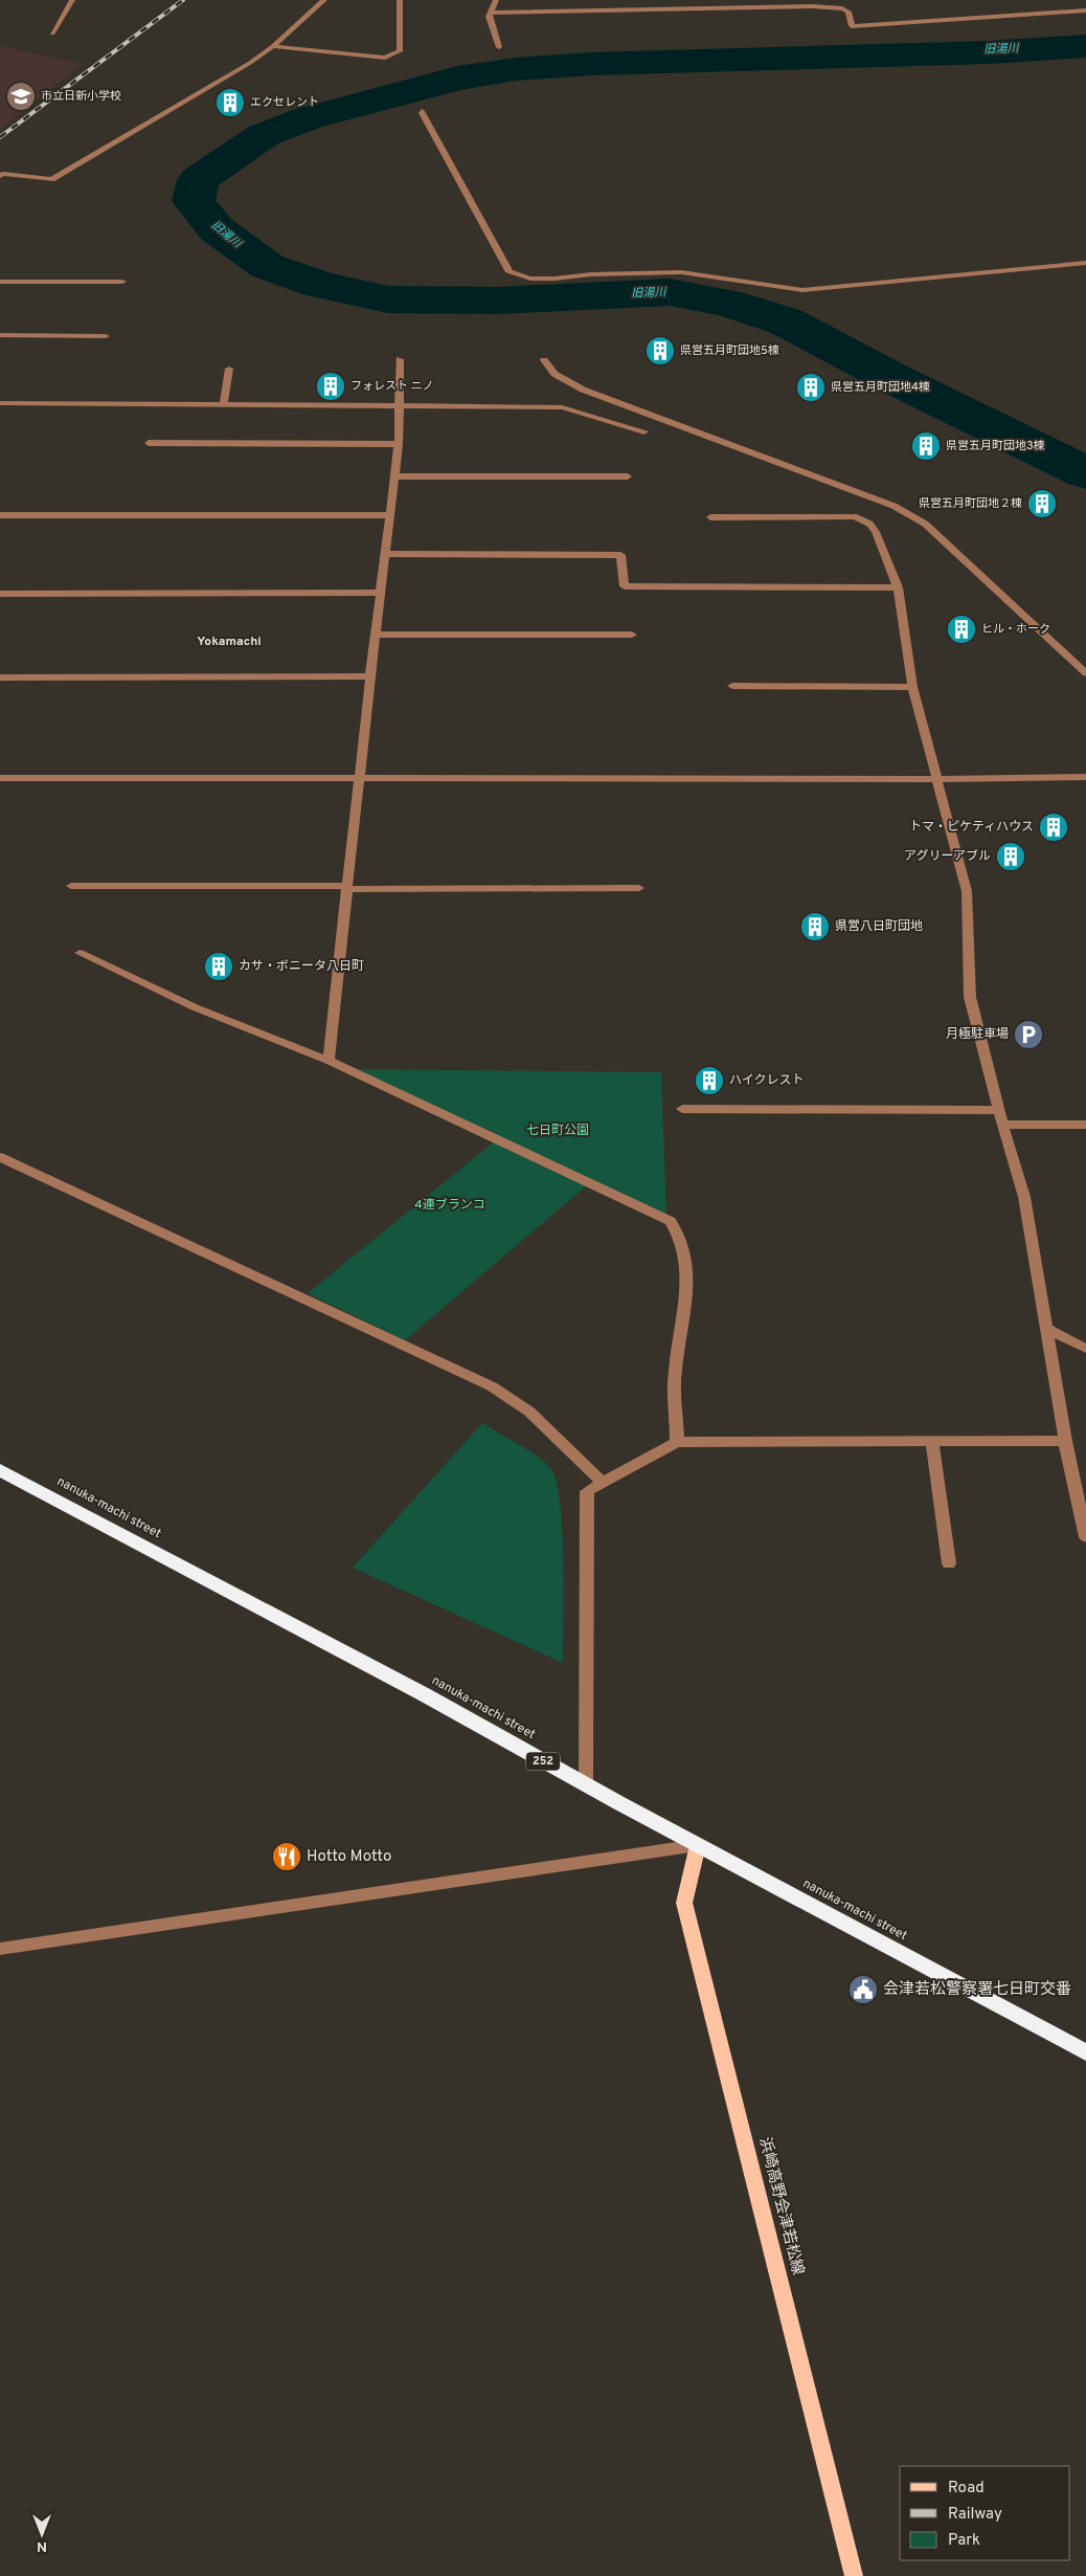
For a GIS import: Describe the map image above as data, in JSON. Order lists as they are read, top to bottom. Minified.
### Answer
{"streets":{"highway":["nanuka-machi street","252"],"main road":["浜崎高野会津若松線"]},"crossings":[["nanuka-machi street","浜崎高野会津若松線"]],"districts":["Yokamachi"],"water":["旧湯川"],"parks":["七日町公園","4連ブランコ"],"places":{"school or university":["市立日新小学校"],"building":["エクセレント","県営五月町団地5棟","フォレスト ニノ","県営五月町団地4棟","県営五月町団地3棟","県営五月町団地２棟","ヒル・ホーク","トマ・ピケティハウス","アグリーアブル","県営八日町団地","カサ・ボニータ八日町","ハイクレスト"],"parking":["月極駐車場"],"restaurant":["Hotto Motto"],"public building":["会津若松警察署七日町交番"]},"legend":["Road","Railway","Park"],"north":"bottom"}
